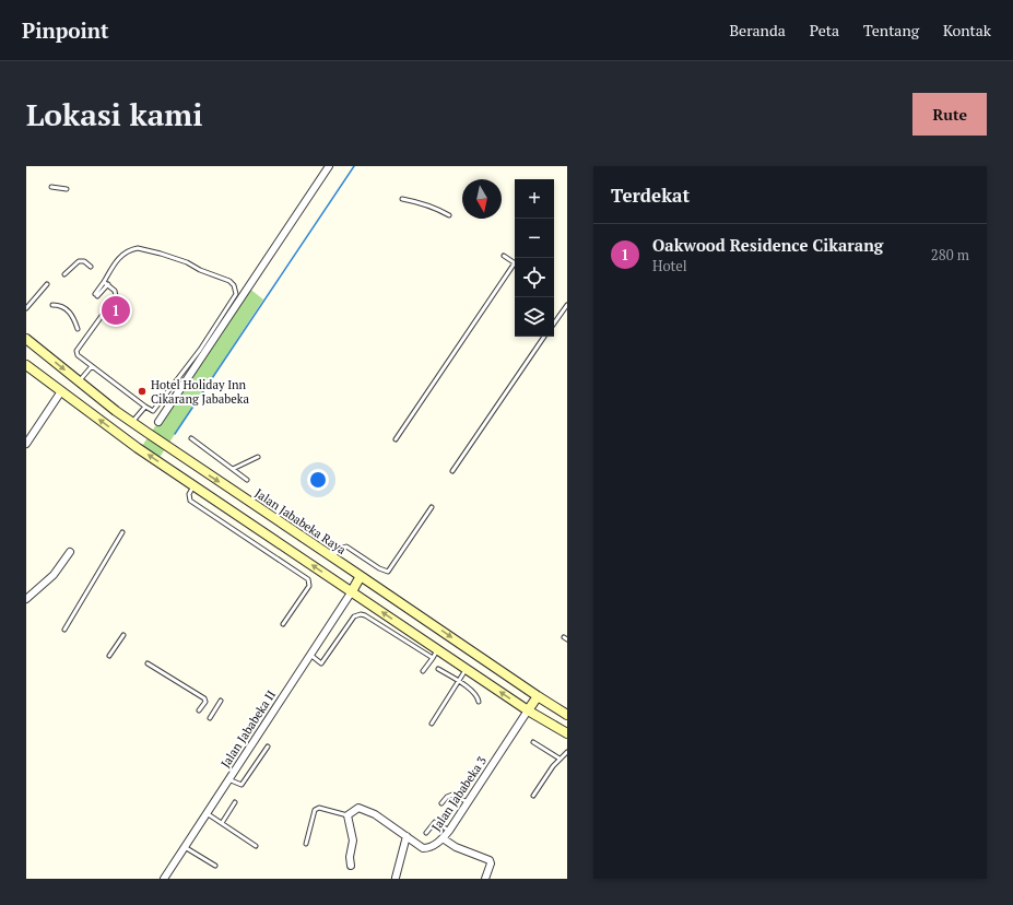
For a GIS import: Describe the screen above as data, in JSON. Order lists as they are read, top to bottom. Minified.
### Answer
{"streets":{"main road":["Jalan Jababeka Raya"],"street":["Jalan Jababeka II","Jalan Jababeka 3"]},"places":["Hotel Holiday Inn Cikarang Jababeka"],"north":"bottom","page":{"header":"Pinpoint","nav":["Beranda","Peta","Tentang","Kontak"],"buttons":"Rute","title":"Lokasi kami","heading":"Terdekat","map_buttons":["+","−"],"list":[{"mark":"1","name":"Oakwood Residence Cikarang","note":"Hotel","value":"280 m"}],"pins":"1"}}
